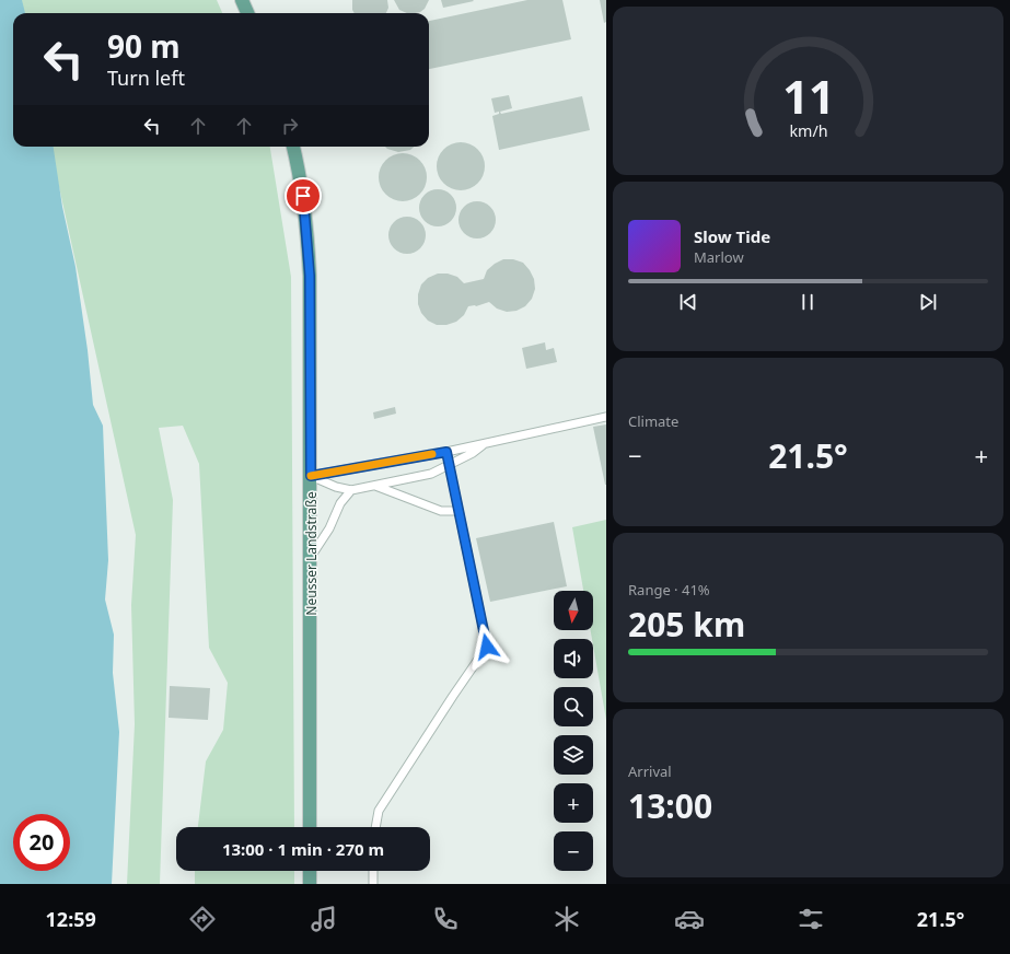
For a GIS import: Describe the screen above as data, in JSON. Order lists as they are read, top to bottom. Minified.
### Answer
{"streets":{"main road":["Neusser Landstraße"]},"north":"bottom","page":{"turn":["90 m","Turn left"],"song":["Slow Tide","Marlow"],"tile":["Climate",["Range · 41%","205 km"],["Arrival","13:00"]],"heat":["−","21.5°","+"],"map_buttons":["+","−"],"limit":"20","trip":"13:00 · 1 min · 270 m","tabs":["12:59","21.5°"],"gauge":["11","km/h"]}}
